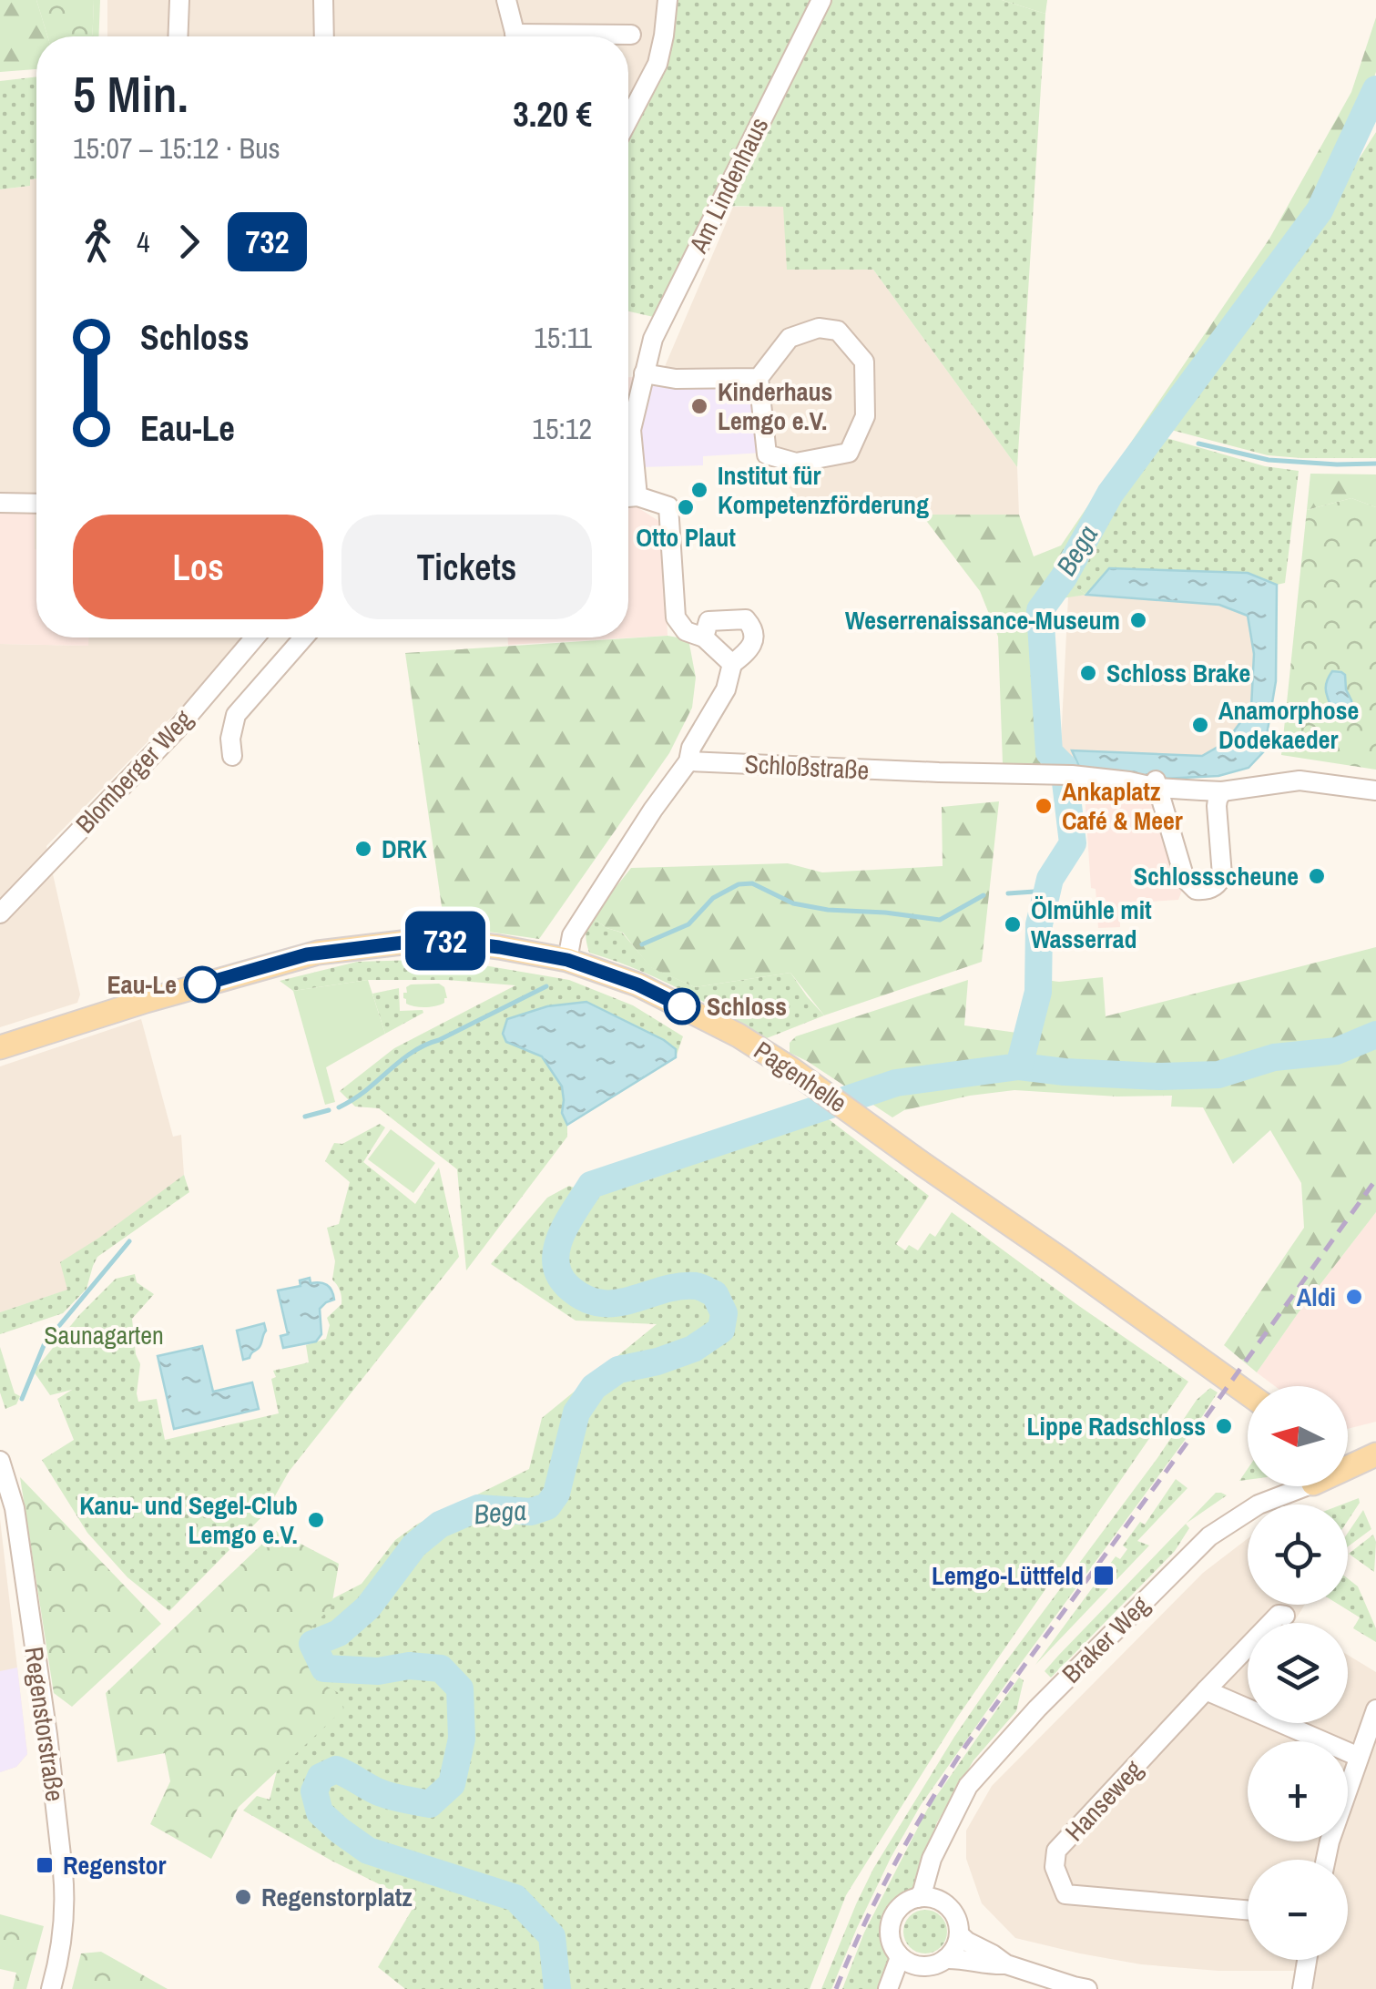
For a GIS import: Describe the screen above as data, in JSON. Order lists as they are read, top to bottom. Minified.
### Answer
{"streets":{"main road":["Pagenhelle"],"street":["Am Lindenhaus","Schloßstraße","Blomberger Weg","Braker Weg","Regenstorstraße","Hanseweg"]},"water":["Bega"],"parks":["Saunagarten"],"places":{"other":["Kinderhaus Lemgo e.V.","Institut für Kompetenzförderung","Otto Plaut","Weserrenaissance-Museum","Schloss Brake","Anamorphose Dodekaeder","Ankaplatz Café & Meer","DRK","Schlossscheune","Ölmühle mit Wasserrad","Eau-Le","Schloss","Aldi","Lippe Radschloss","Kanu- und Segel-Club Lemgo e.V.","Regenstorplatz"],"transit":["Lemgo-Lüttfeld","Regenstor"]},"lines":["bus line 732"],"north":"left","page":{"on_map":"732","heading":["5 Min.","15:07 – 15:12 · Bus","3.20 €"],"legs":["4","732"],"list":[{"name":"Schloss","value":"15:11"},{"name":"Eau-Le","value":"15:12"}],"buttons":["Los","Tickets"],"map_buttons":["+","−"]}}
